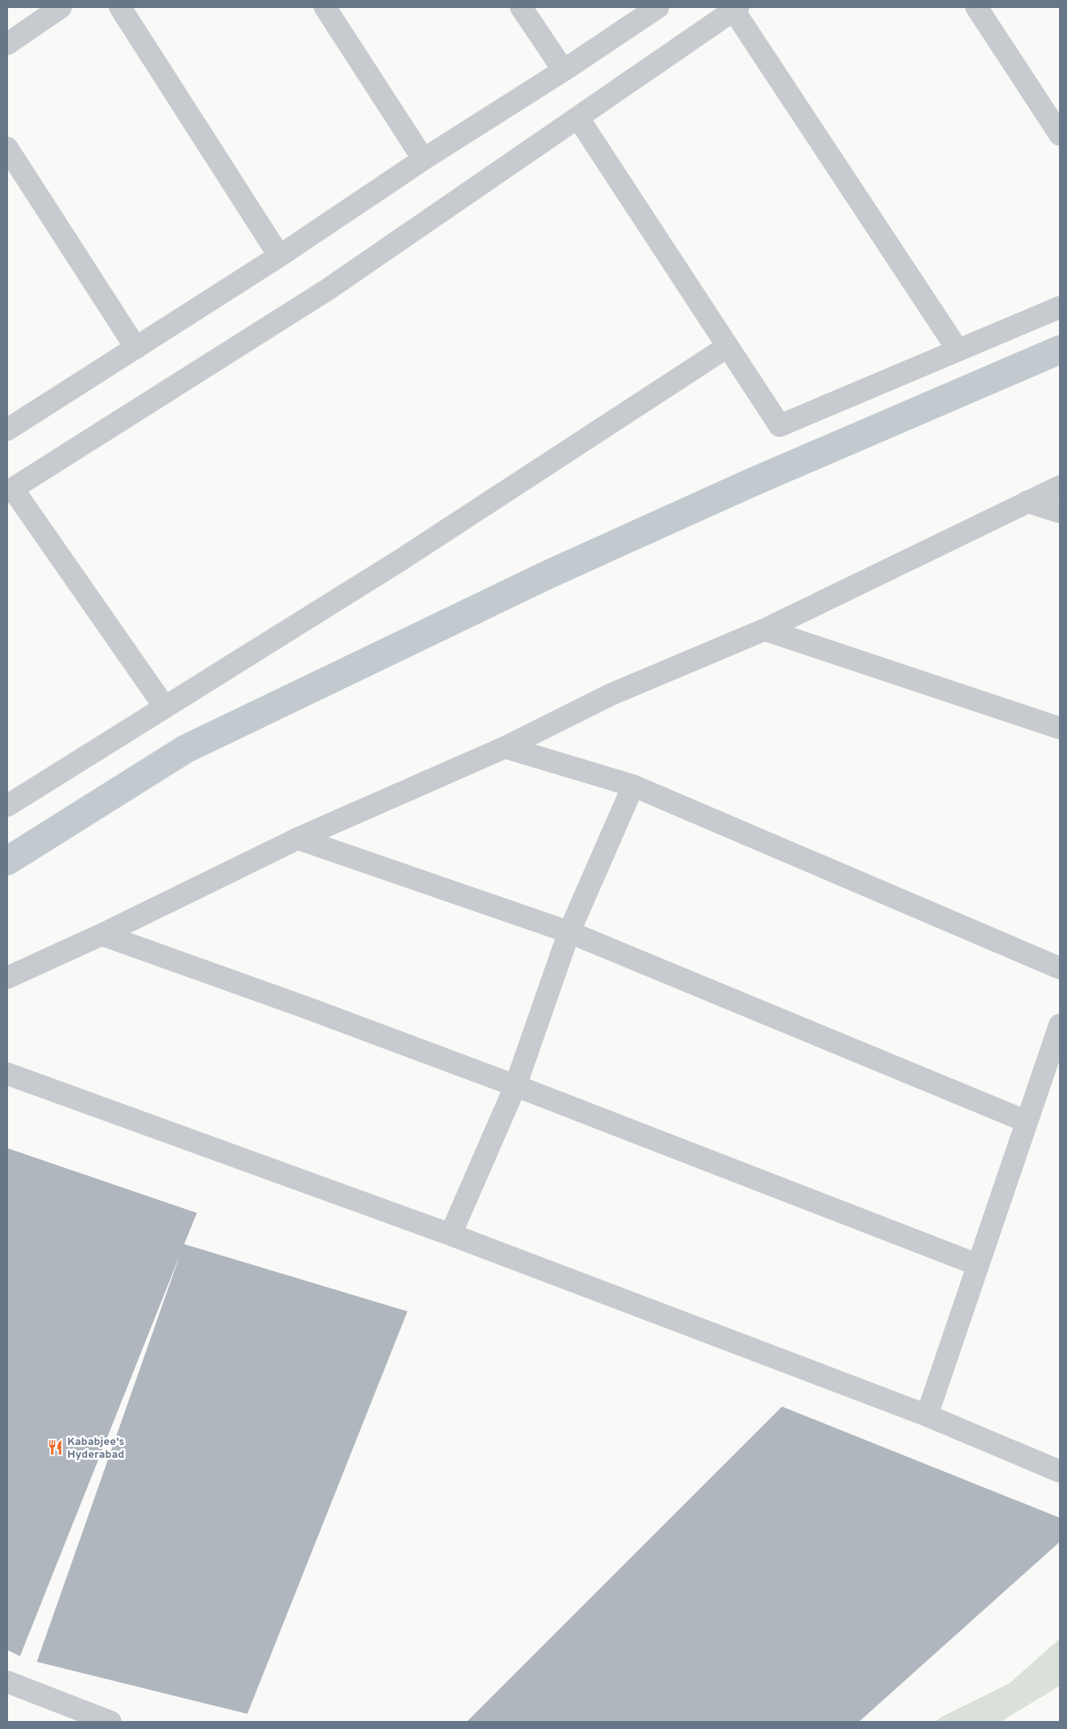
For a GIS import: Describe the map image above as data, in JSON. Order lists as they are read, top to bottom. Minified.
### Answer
{"places":{"restaurant":["Kababjee's Hyderabad"]}}
